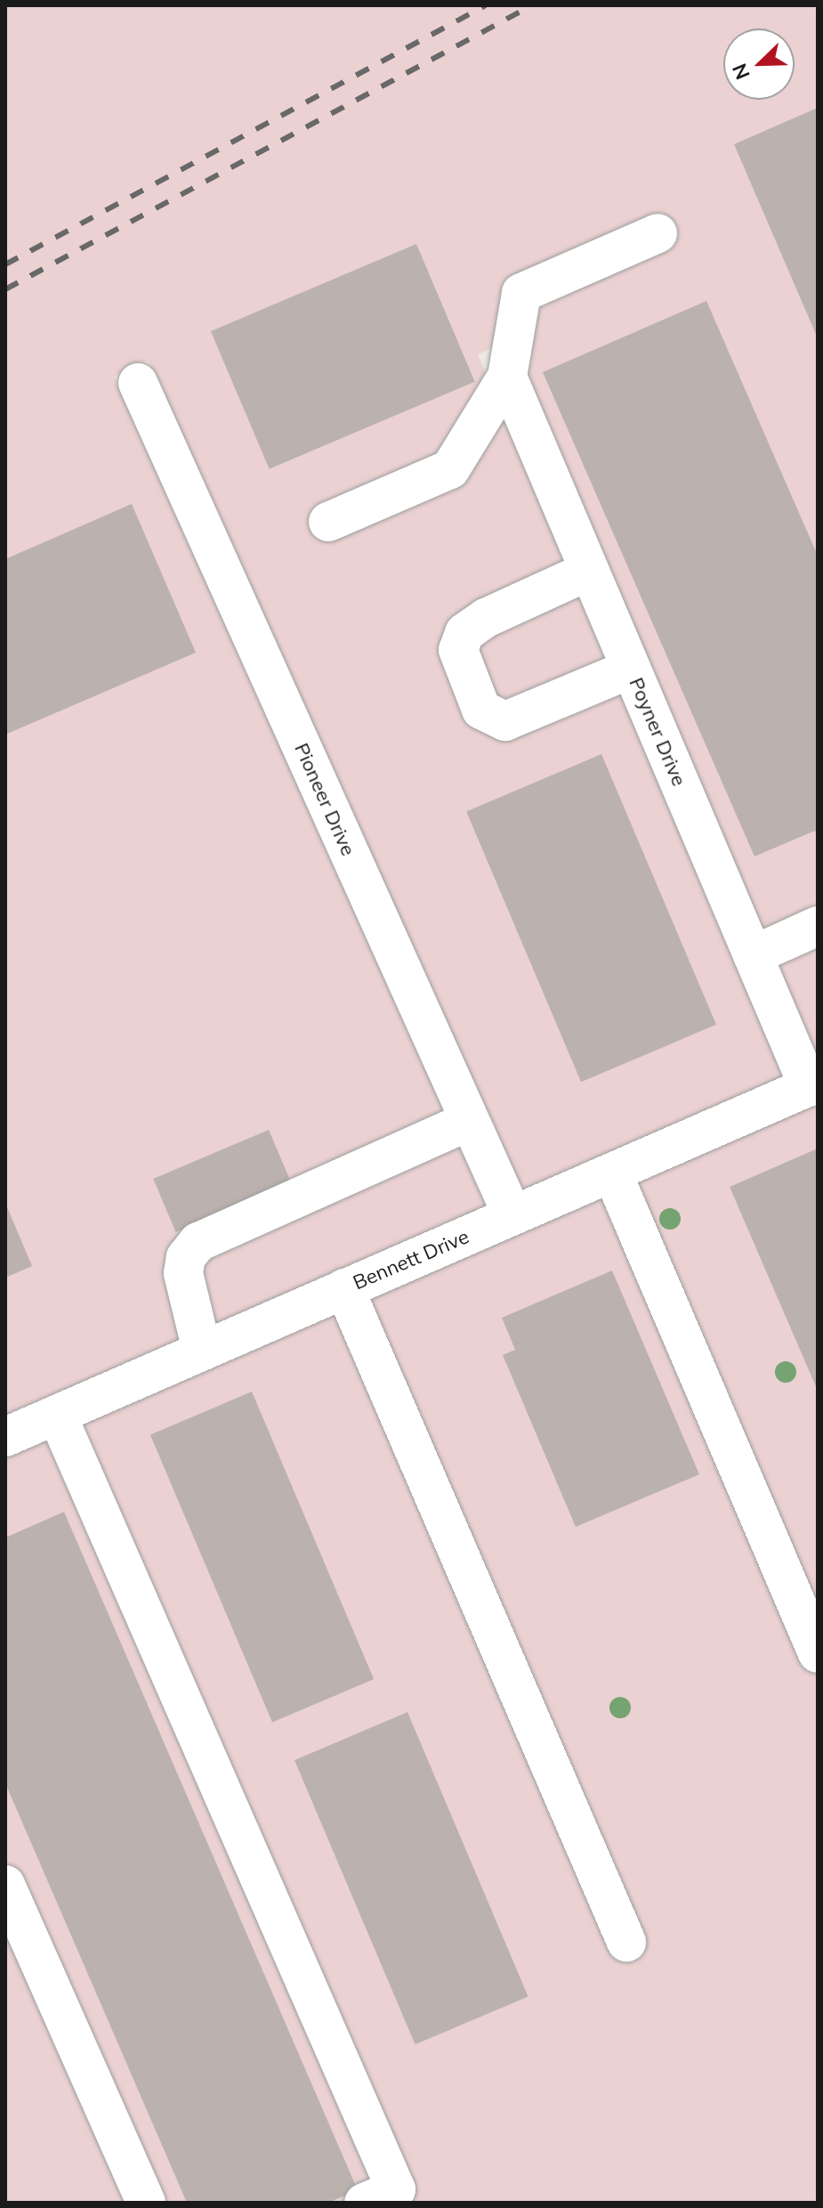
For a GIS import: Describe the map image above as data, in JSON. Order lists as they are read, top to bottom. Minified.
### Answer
{"streets":{"street":["Poyner Drive","Pioneer Drive","Bennett Drive"]},"crossings":[["Poyner Drive","Bennett Drive"],["Pioneer Drive","Bennett Drive"]],"north":"bottom left"}
